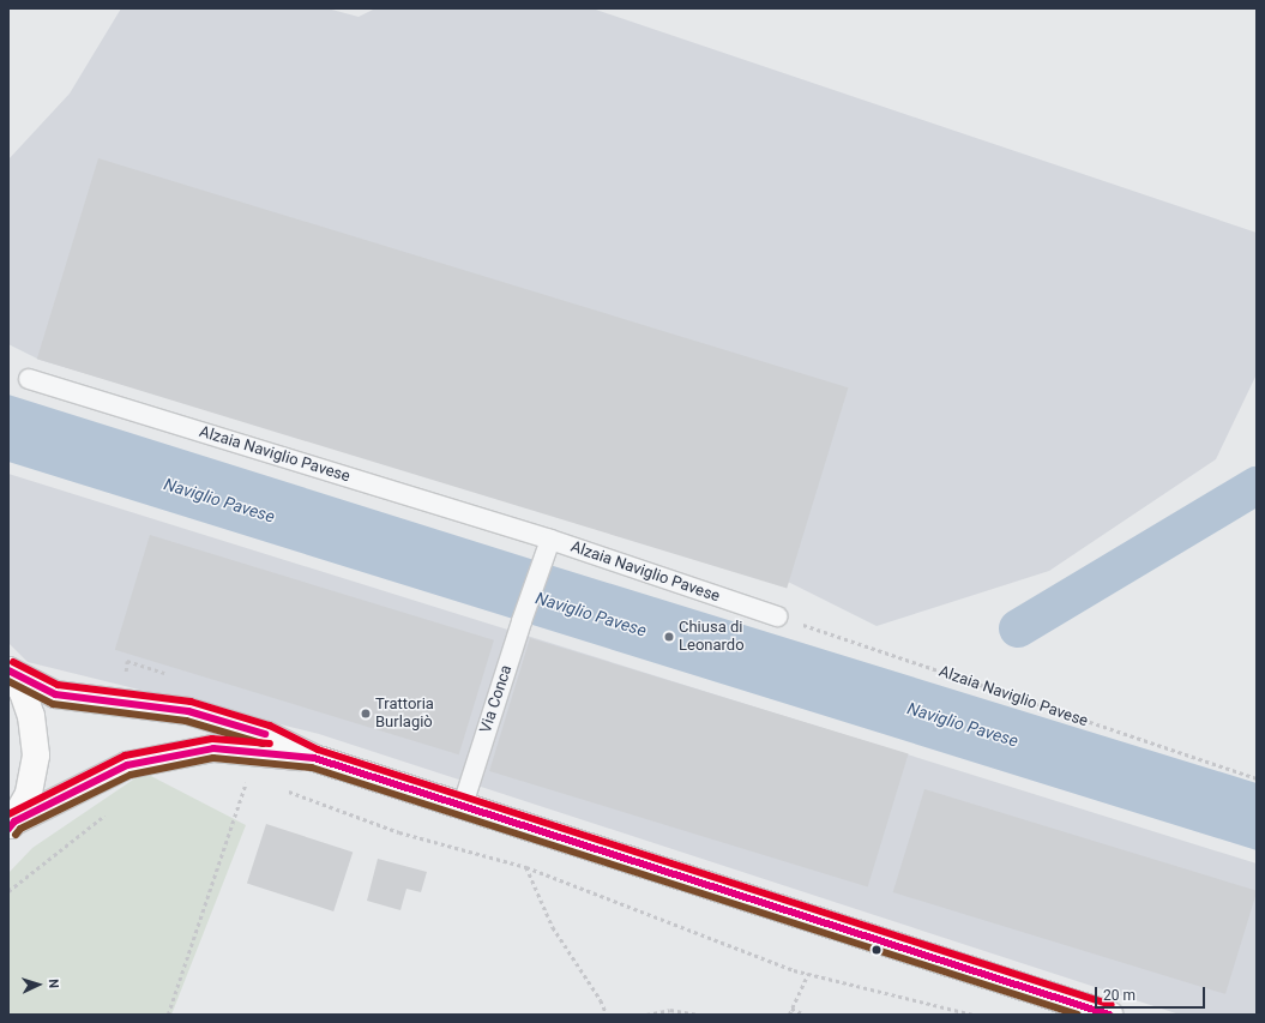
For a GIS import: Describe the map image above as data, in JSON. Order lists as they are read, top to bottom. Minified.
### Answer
{"streets":{"lane":["Alzaia Naviglio Pavese","Via Conca"]},"crossings":[["Alzaia Naviglio Pavese","Via Conca"]],"water":["Naviglio Pavese"],"places":["Chiusa di Leonardo","Trattoria Burlagiò"],"scale_bar":"20 m","north":"right"}
